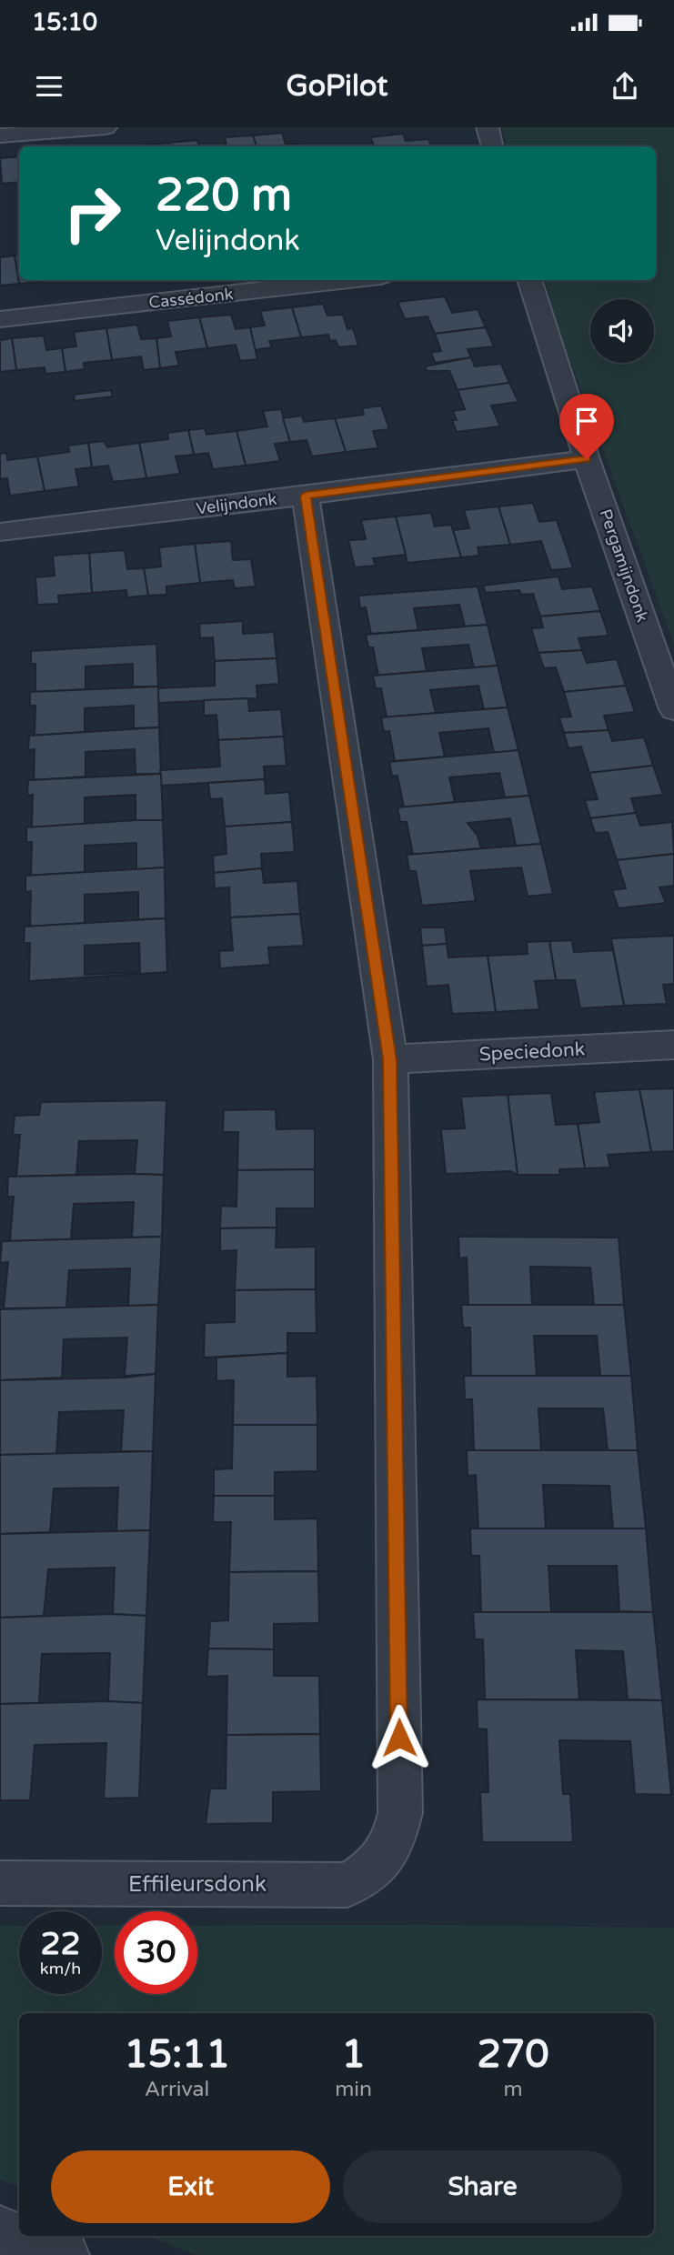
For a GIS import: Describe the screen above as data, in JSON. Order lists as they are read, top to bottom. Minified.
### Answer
{"streets":{"street":["Cassédonk","Velijndonk","Pergamijndonk","Speciedonk","Effileursdonk"]},"crossings":[["Velijndonk","Pergamijndonk"],["Speciedonk","Effileursdonk"]],"page":{"status":"15:10","header":"GoPilot","turn":["220 m","Velijndonk"],"speed":"22 km/h","limit":"30","eta":["15:11","Arrival","1","min","270","m"],"buttons":["Exit","Share"]}}
